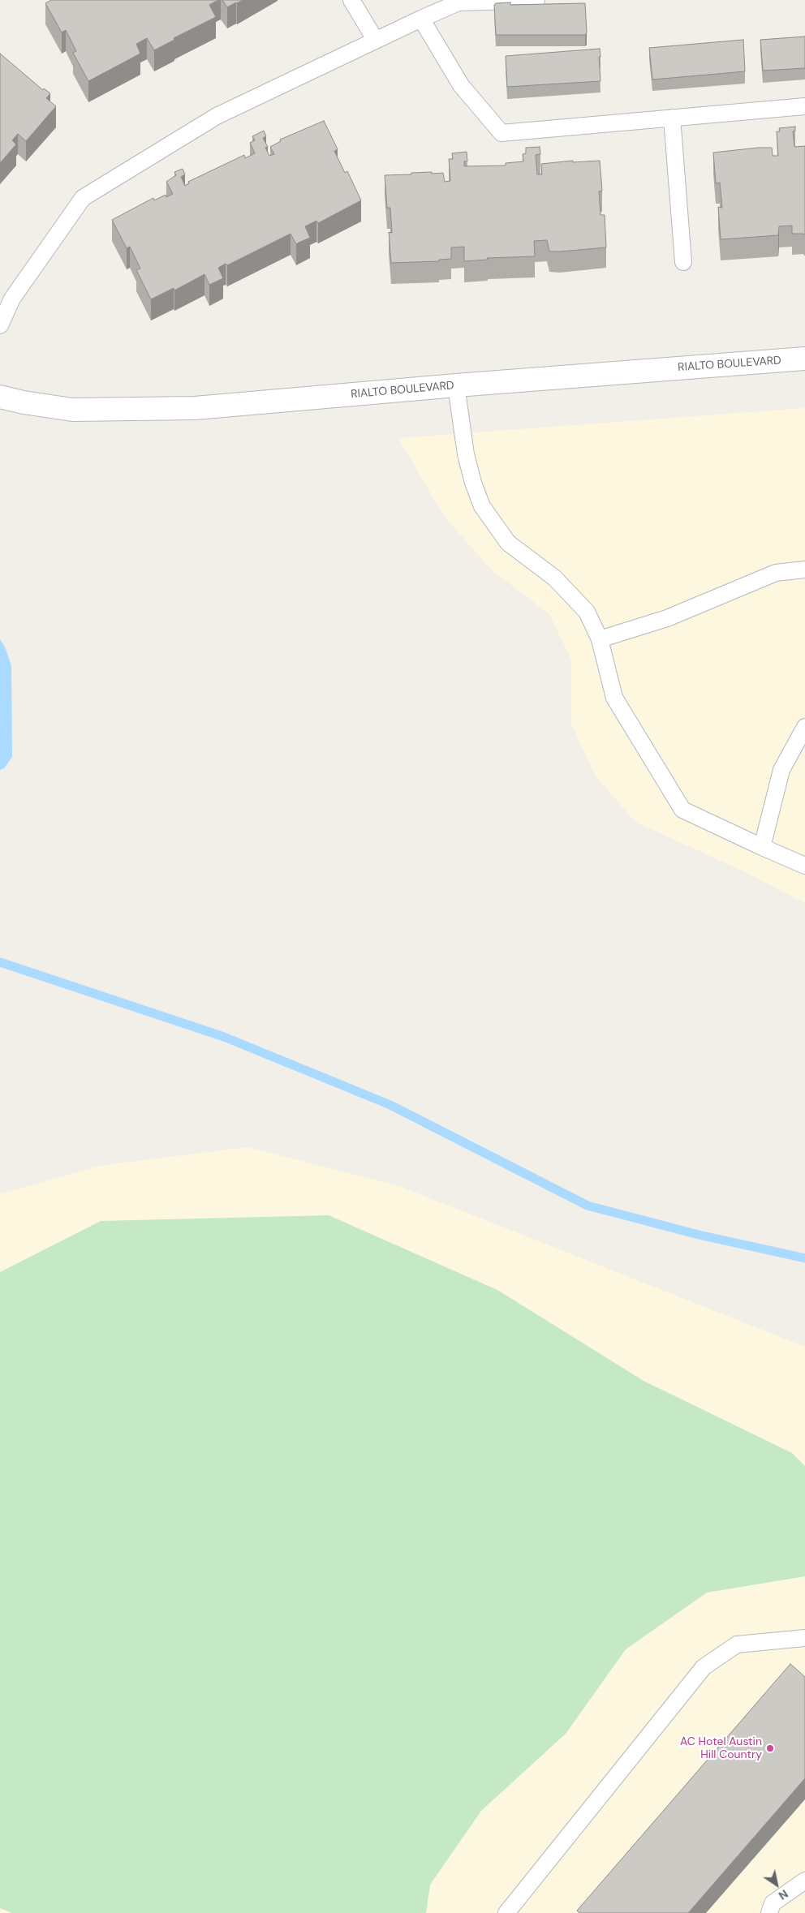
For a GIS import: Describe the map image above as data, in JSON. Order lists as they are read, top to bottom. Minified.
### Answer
{"streets":{"street":["RIALTO BOULEVARD"]},"places":["AC Hotel Austin Hill Country"],"north":"bottom right"}
